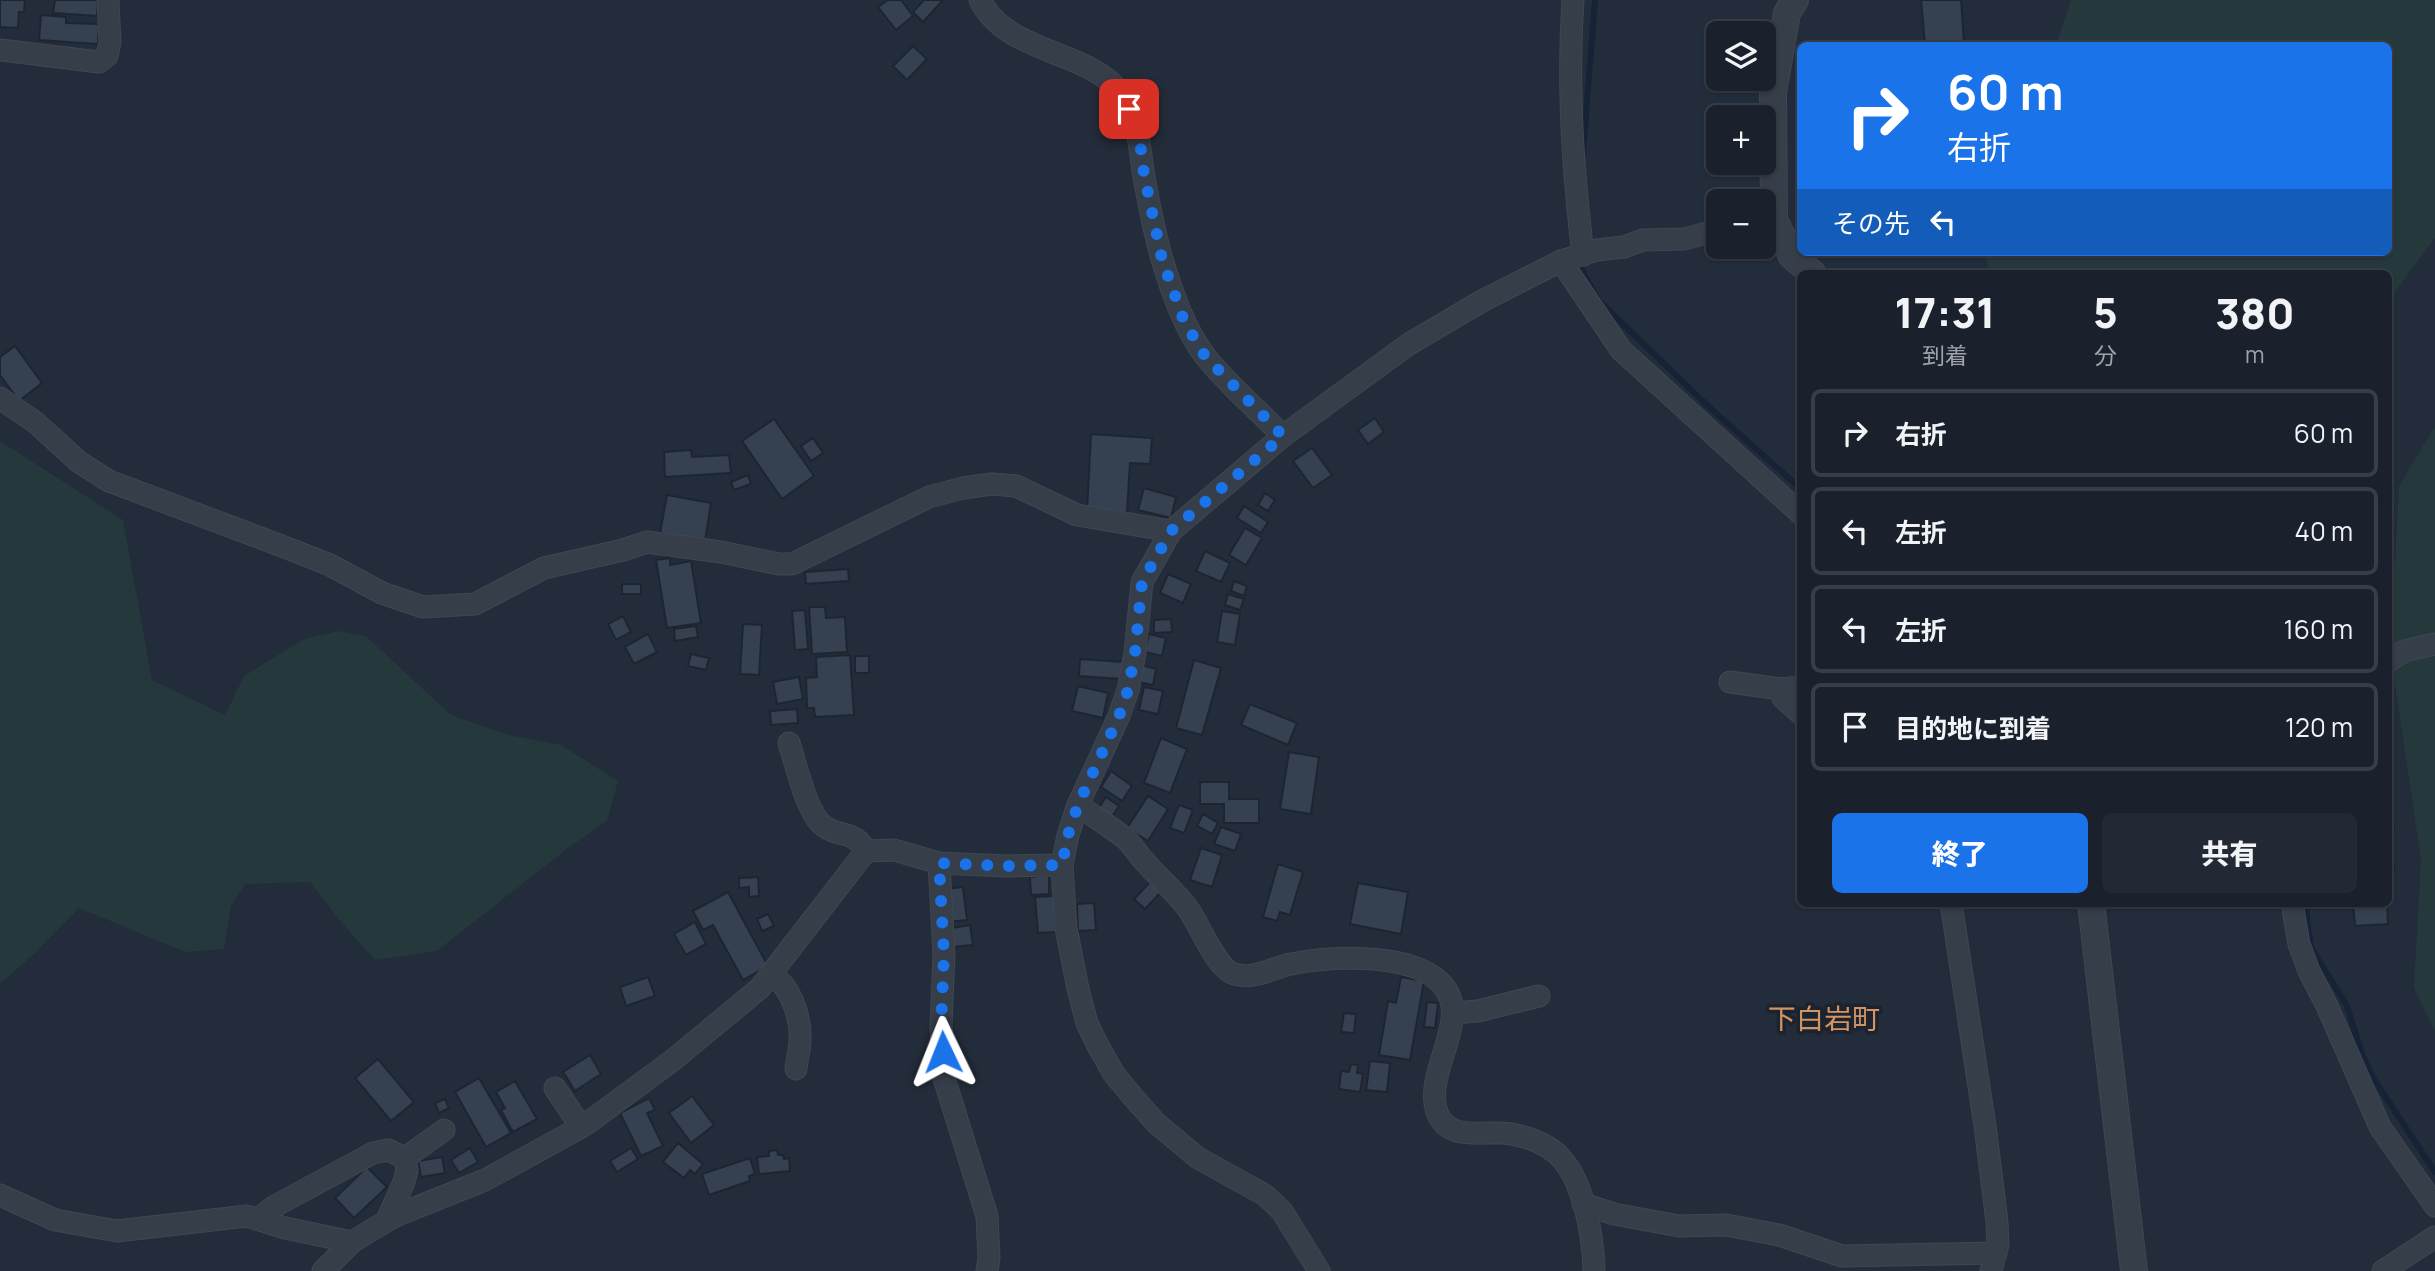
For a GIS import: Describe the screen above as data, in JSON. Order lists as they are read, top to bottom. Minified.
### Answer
{"districts":["下白岩町"],"page":{"map_buttons":["+","−"],"turn":["60 m","右折"],"then":"その先","eta":["17:31","到着","5","分","380","m"],"list":[{"name":"右折","value":"60 m"},{"name":"左折","value":"40 m"},{"name":"左折","value":"160 m"},{"name":"目的地に到着","value":"120 m"}],"buttons":["終了","共有"]}}
